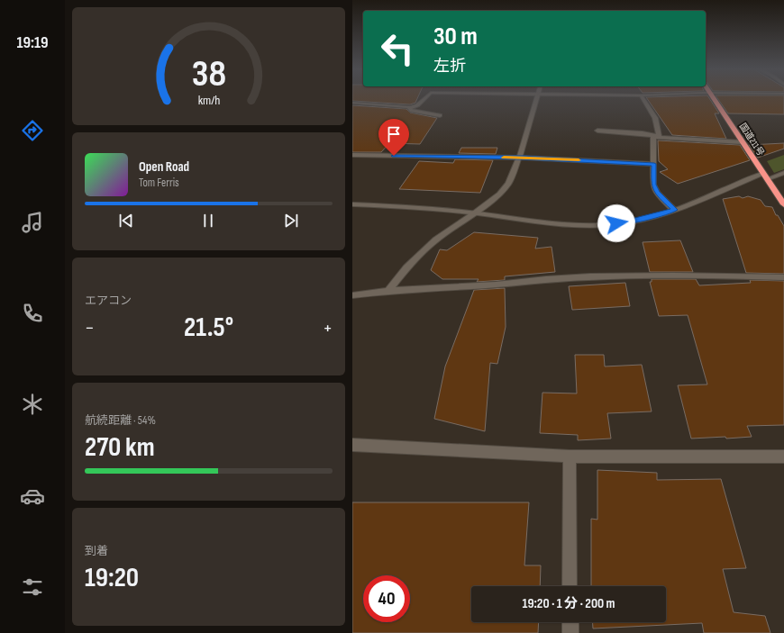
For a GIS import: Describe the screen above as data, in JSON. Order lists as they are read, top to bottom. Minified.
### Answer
{"streets":{"highway":["国道211号"]},"page":{"tabs":"19:19","turn":["30 m","左折"],"song":["Open Road","Tom Ferris"],"tile":["エアコン",["航続距離 · 54%","270 km"],["到着","19:20"]],"heat":["−","21.5°","+"],"limit":"40","trip":"19:20 · 1 分 · 200 m","gauge":["38","km/h"]}}
